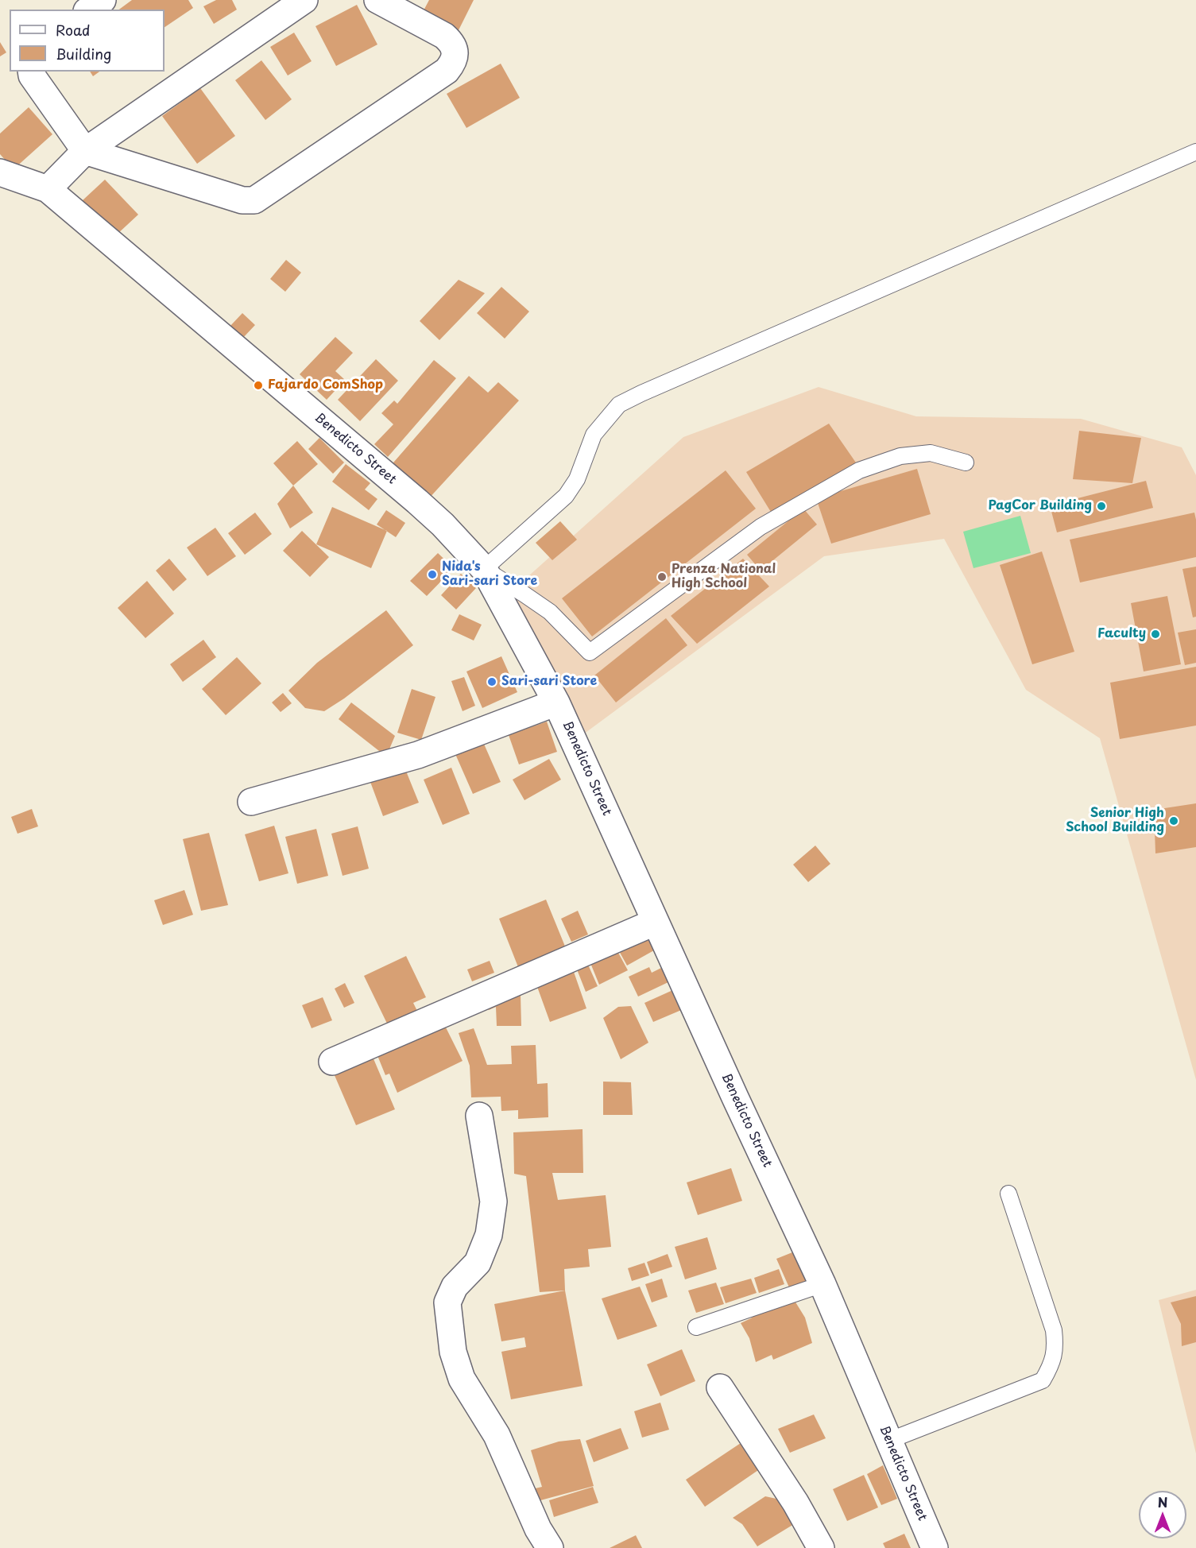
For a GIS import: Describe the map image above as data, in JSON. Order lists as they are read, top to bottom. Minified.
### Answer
{"streets":{"street":["Benedicto Street"]},"places":["Fajardo ComShop","PagCor Building","Nida's Sari-sari Store","Prenza National High School","Faculty","Sari-sari Store","Senior High School Building"],"legend":["Road","Building"],"north":"top"}
